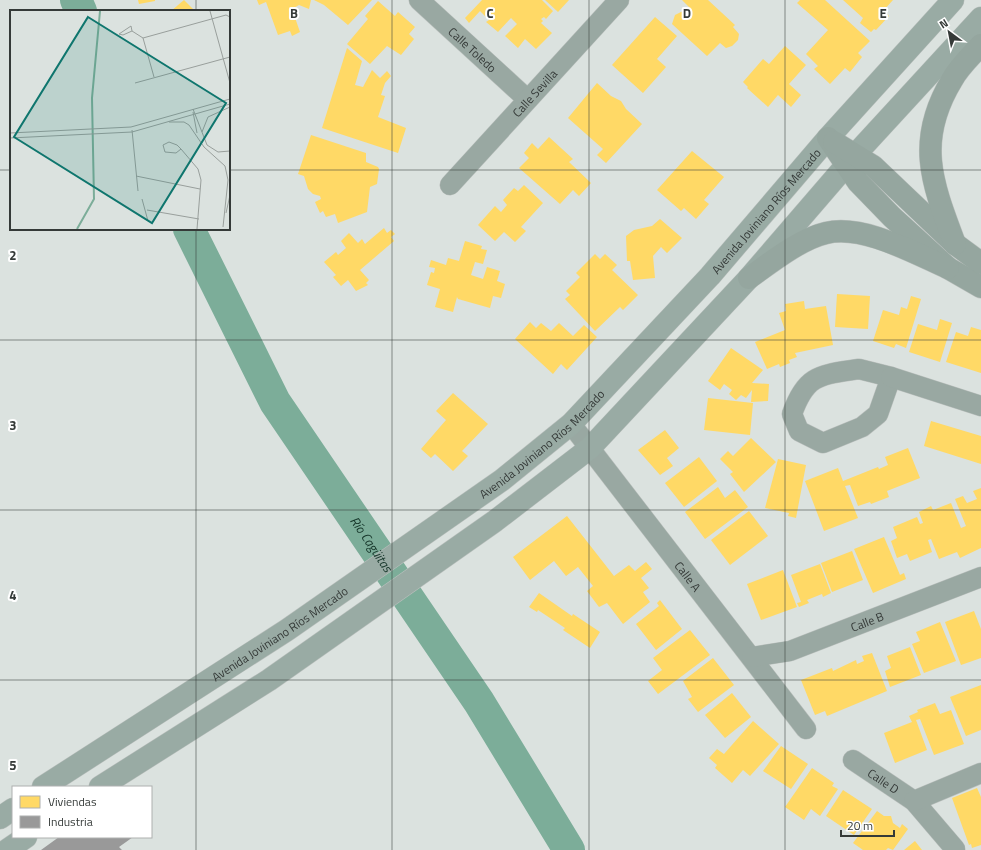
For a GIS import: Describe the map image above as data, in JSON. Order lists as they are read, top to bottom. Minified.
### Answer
{"streets":{"main road":["Avenida Joviniano Ríos Mercado"],"street":["Calle Toledo","Calle Sevilla","Calle A","Calle B","Calle D"]},"crossings":[["Calle Toledo","Calle Sevilla"],["Avenida Joviniano Ríos Mercado","Calle A"],["Calle A","Calle B"]],"water":["Río Cagüitas"],"legend":["Viviendas","Industria"],"scale_bar":"20 m","north":"top left","grid":{"columns":["B","C","D","E"],"rows":["2","3","4","5"]}}
